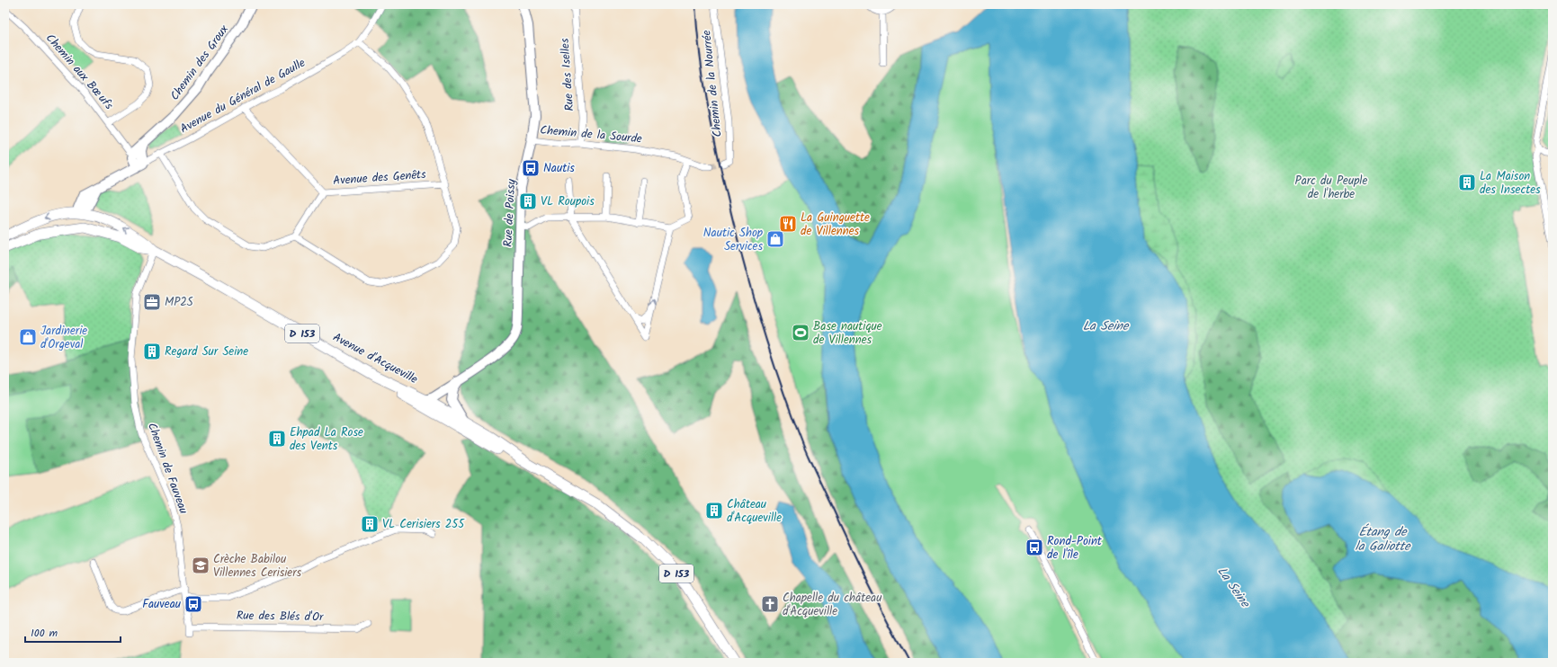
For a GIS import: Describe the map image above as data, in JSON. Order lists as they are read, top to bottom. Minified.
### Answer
{"streets":{"main road":["D 153","Avenue d'Acqueville"],"street":["Chemin des Groux","Chemin aux Bœufs","Rue des Iselles","Chemin de la Nourrée","Avenue du Général de Gaulle","Chemin de la Sourde","Avenue des Genêts","Rue de Poissy","Chemin de Fauveau","Rue des Blés d'Or"]},"crossings":[["Chemin des Groux","Chemin aux Bœufs"],["Chemin des Groux","Avenue du Général de Gaulle"],["Chemin aux Bœufs","Avenue du Général de Gaulle"],["Rue des Iselles","Chemin de la Sourde"],["Avenue du Général de Gaulle","Avenue des Genêts"],["Avenue du Général de Gaulle","D 153"],["Chemin de la Sourde","Rue de Poissy"],["Rue de Poissy","Avenue d'Acqueville"],["D 153","Avenue d'Acqueville"],["D 153","Chemin de Fauveau"],["Avenue d'Acqueville","Chemin de Fauveau"],["Chemin de Fauveau","Rue des Blés d'Or"]],"water":["La Seine","Étang de la Galiotte"],"parks":["Parc du Peuple de l'herbe"],"places":{"bus stop":["Nautis","Rond-Point de l'île","Fauveau"],"building":["La Maison des Insectes","VL Roupois","Regard Sur Seine","Ehpad La Rose des Vents","Château d'Acqueville","VL Cerisiers 255"],"restaurant":["La Guinguette de Villennes"],"shop":["Nautic Shop Services","Jardinerie d'Orgeval"],"office":["MP2S"],"sports":["Base nautique de Villennes"],"school or university":["Crèche Babilou Villennes Cerisiers"],"church":["Chapelle du château d'Acqueville"]},"scale_bar":"100 m"}
